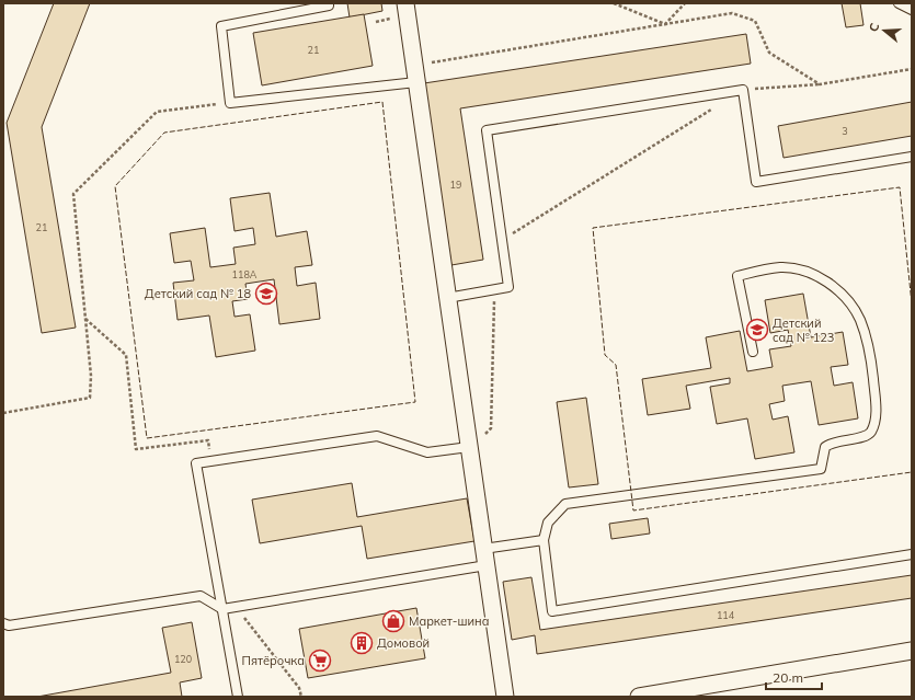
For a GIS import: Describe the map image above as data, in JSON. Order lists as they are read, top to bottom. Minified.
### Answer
{"places":{"school or university":["Детский сад № 18","Детский сад № 123"],"shop":["Маркет-шина"],"building":["Домовой"],"supermarket":["Пятёрочка"]},"house_numbers":["21","3","19","21","118А","114","120"],"scale_bar":"20 m","north":"left"}
